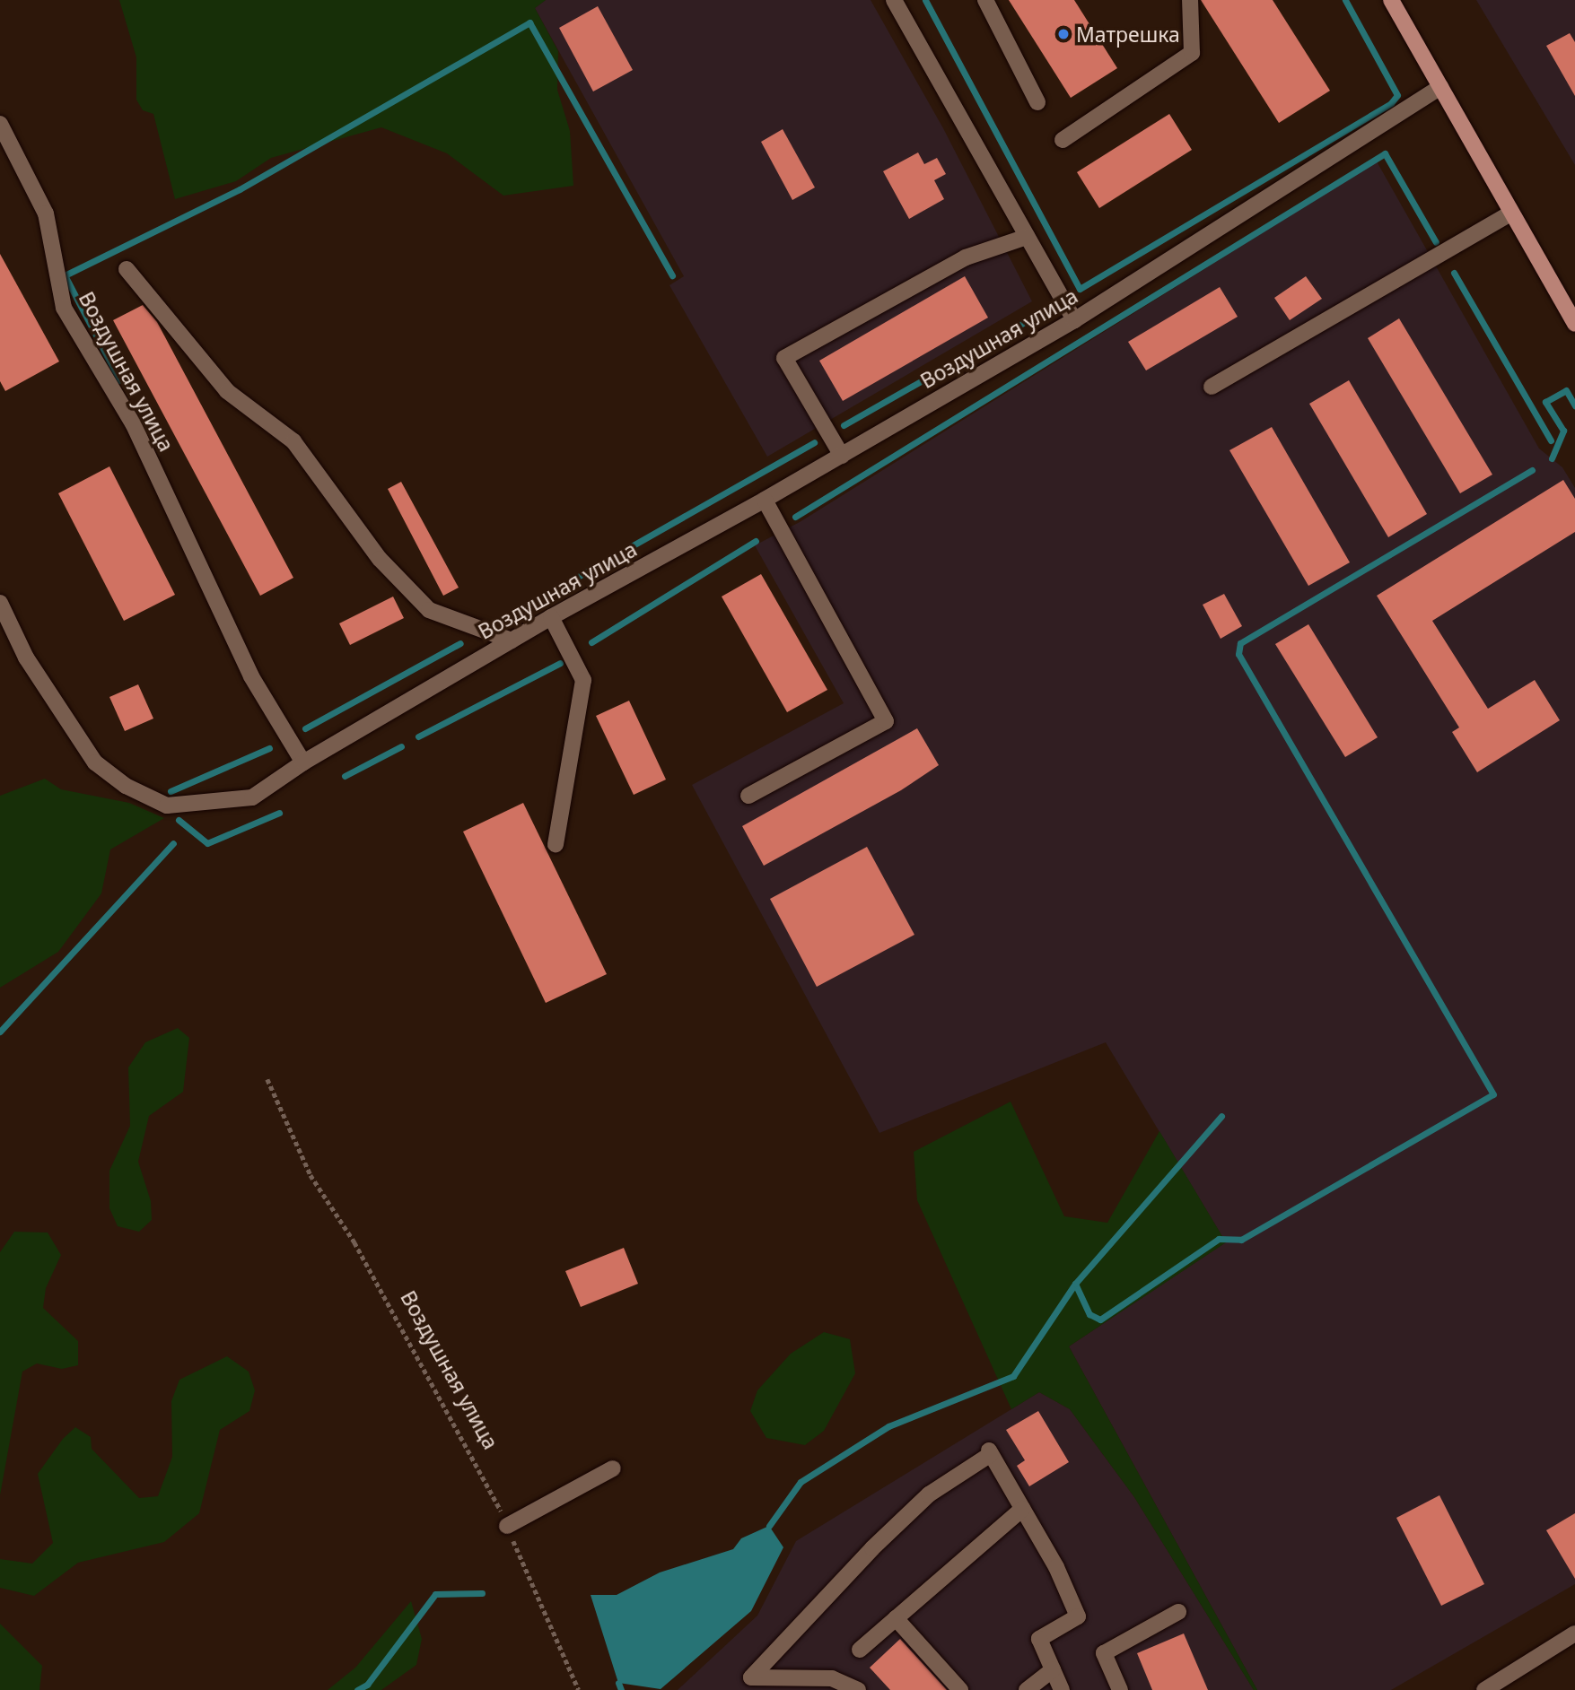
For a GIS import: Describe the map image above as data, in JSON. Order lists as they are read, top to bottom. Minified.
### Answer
{"streets":{"street":["Воздушная улица"]},"places":["Матрешка"]}
